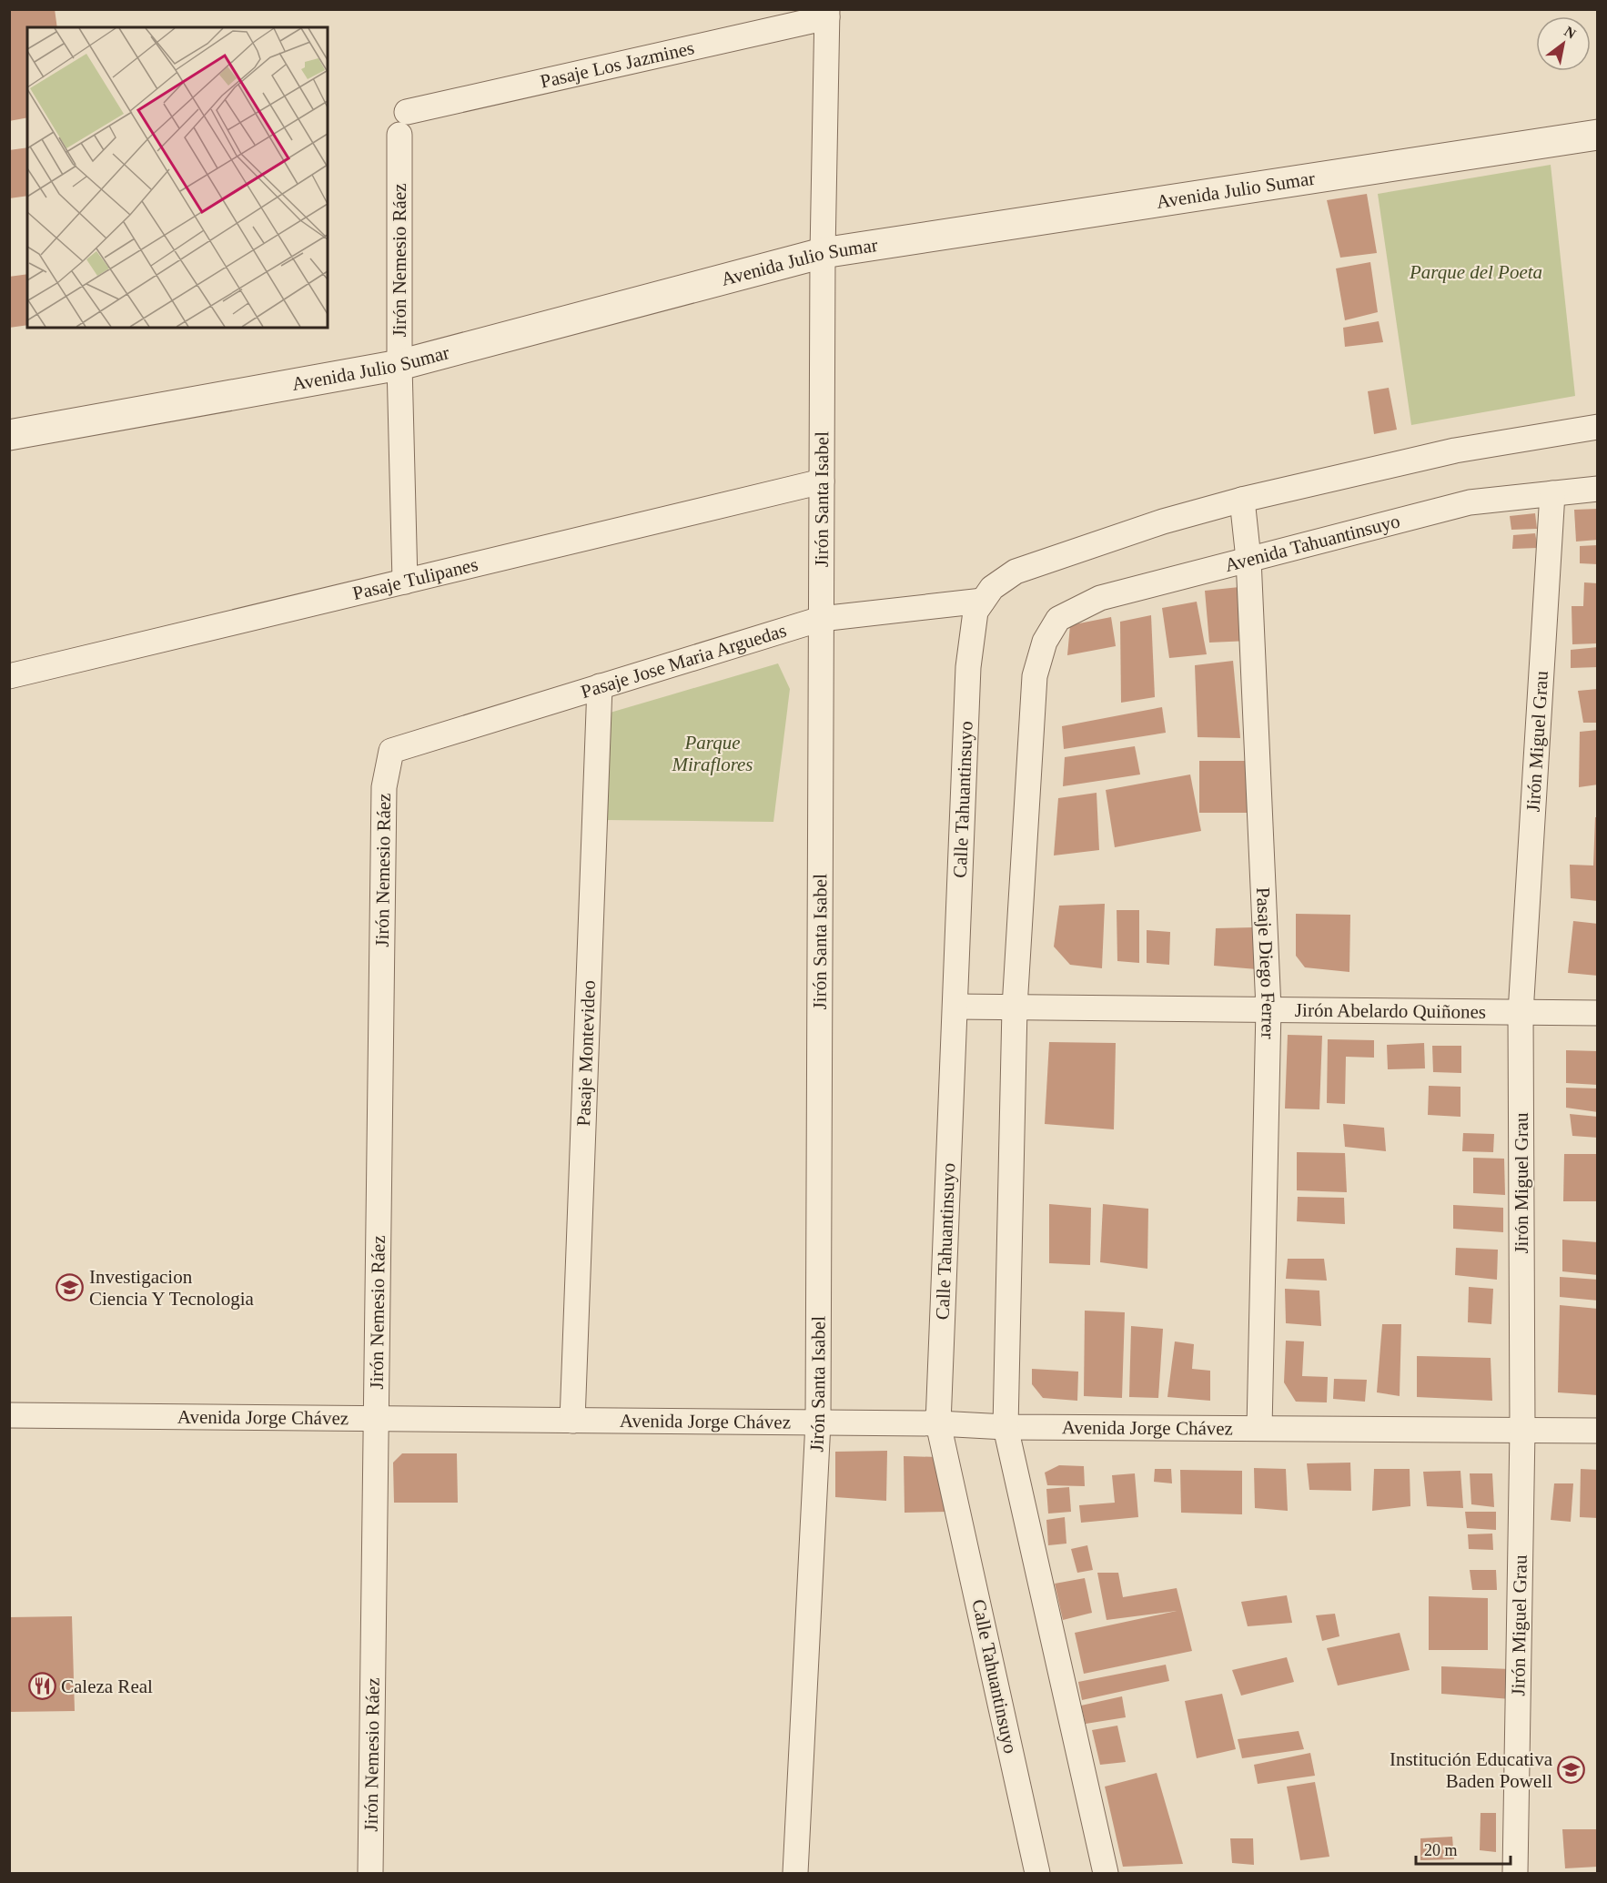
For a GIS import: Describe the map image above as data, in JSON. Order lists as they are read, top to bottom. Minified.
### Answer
{"streets":{"street":["Pasaje Los Jazmines","Avenida Julio Sumar","Jirón Nemesio Ráez","Jirón Santa Isabel","Avenida Tahuantinsuyo","Pasaje Tulipanes","Pasaje Jose Maria Arguedas","Jirón Miguel Grau","Calle Tahuantinsuyo","Pasaje Diego Ferrer","Jirón Abelardo Quiñones","Pasaje Montevideo","Avenida Jorge Chávez"]},"crossings":[["Pasaje Los Jazmines","Jirón Santa Isabel"],["Avenida Julio Sumar","Jirón Nemesio Ráez"],["Avenida Julio Sumar","Jirón Santa Isabel"],["Jirón Nemesio Ráez","Pasaje Tulipanes"],["Jirón Nemesio Ráez","Pasaje Jose Maria Arguedas"],["Jirón Nemesio Ráez","Avenida Jorge Chávez"],["Jirón Santa Isabel","Pasaje Tulipanes"],["Jirón Santa Isabel","Pasaje Jose Maria Arguedas"],["Jirón Santa Isabel","Avenida Jorge Chávez"],["Avenida Tahuantinsuyo","Jirón Miguel Grau"],["Avenida Tahuantinsuyo","Pasaje Diego Ferrer"],["Avenida Tahuantinsuyo","Jirón Abelardo Quiñones"],["Pasaje Jose Maria Arguedas","Calle Tahuantinsuyo"],["Pasaje Jose Maria Arguedas","Pasaje Montevideo"],["Jirón Miguel Grau","Jirón Abelardo Quiñones"],["Jirón Miguel Grau","Avenida Jorge Chávez"],["Calle Tahuantinsuyo","Jirón Abelardo Quiñones"],["Calle Tahuantinsuyo","Avenida Jorge Chávez"],["Pasaje Diego Ferrer","Jirón Abelardo Quiñones"],["Pasaje Diego Ferrer","Avenida Jorge Chávez"],["Pasaje Montevideo","Avenida Jorge Chávez"]],"parks":["Parque del Poeta","Parque Miraflores"],"places":{"school or university":["Investigacion Ciencia Y Tecnologia","Institución Educativa Baden Powell"],"restaurant":["Caleza Real"]},"scale_bar":"20 m","north":"top right"}
